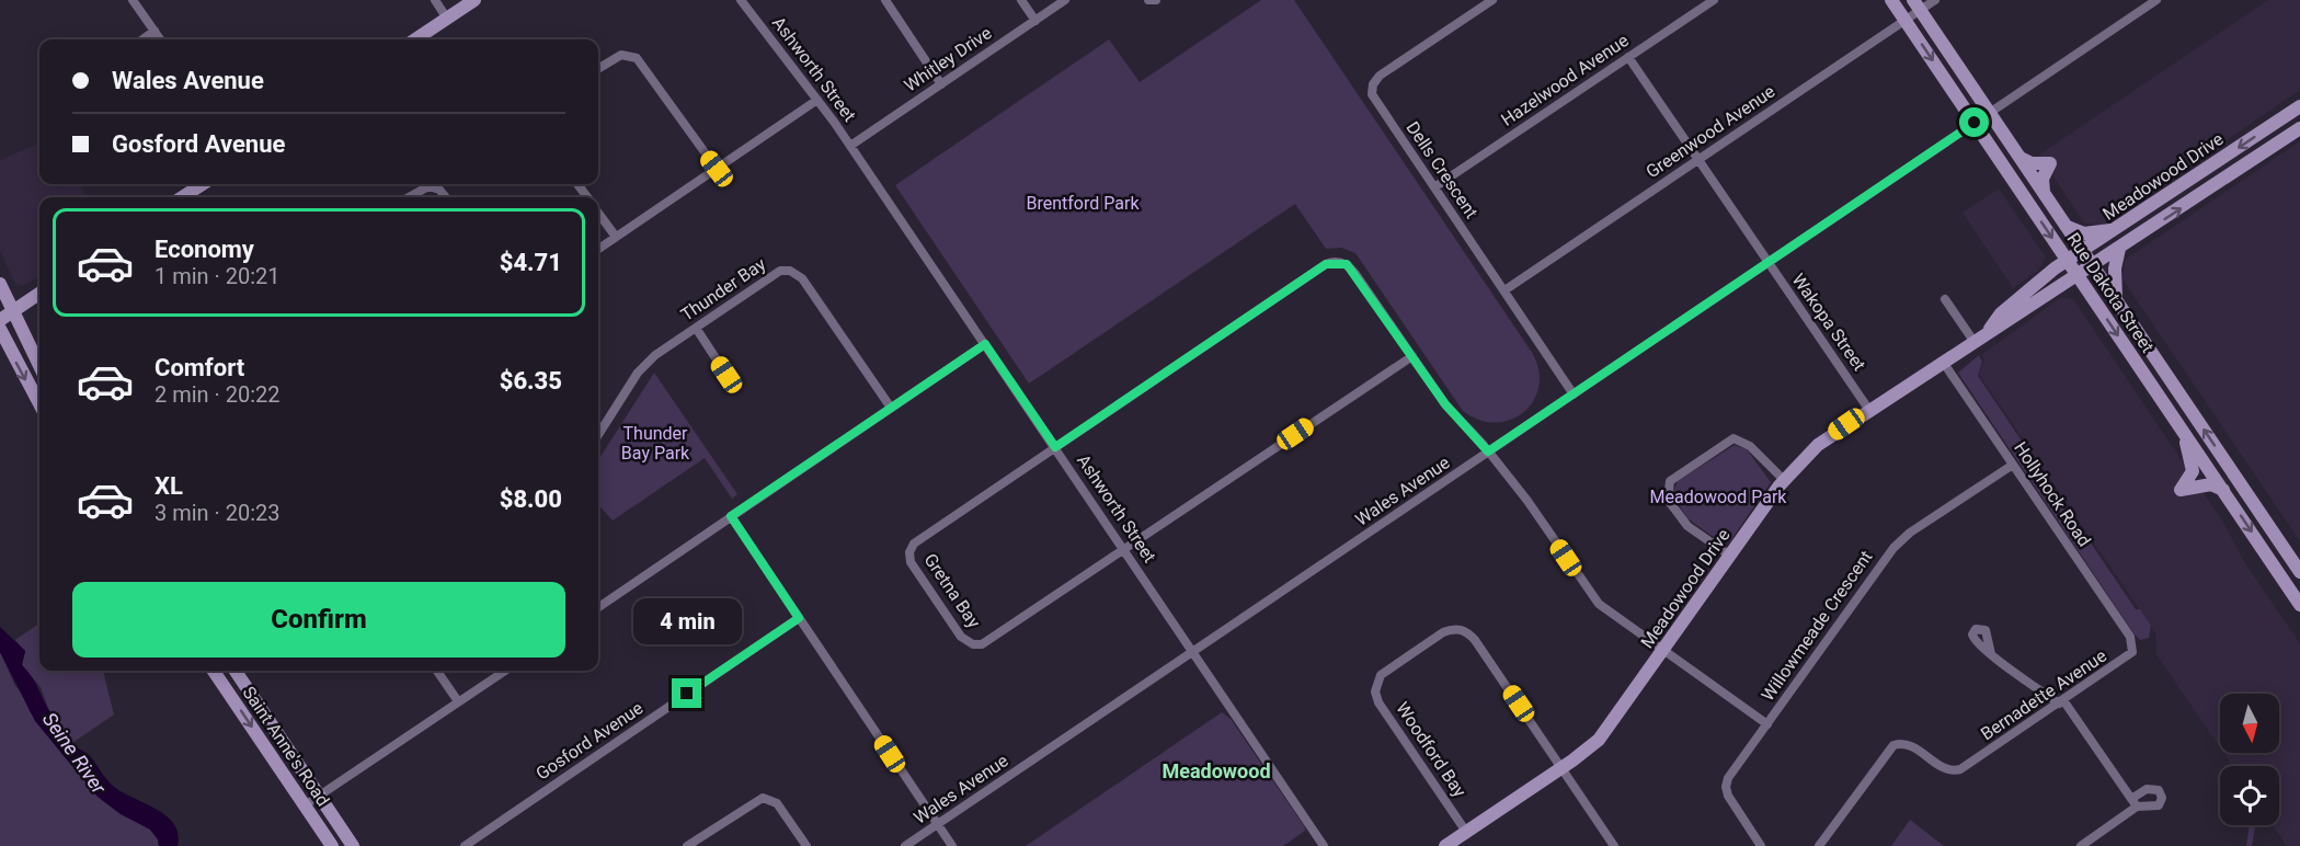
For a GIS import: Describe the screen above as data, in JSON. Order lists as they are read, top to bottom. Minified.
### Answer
{"streets":{"main road":["Meadowood Drive","Rue Dakota Street","Saint Anne's Road"],"street":["Whitley Drive","Ashworth Street","Hazelwood Avenue","Greenwood Avenue","Dells Crescent","Thunder Bay","Wakopa Street","Wales Avenue","Hollyhock Road","Gretna Bay","Willowmeade Crescent","Bernadette Avenue","Gosford Avenue","Woodford Bay"]},"crossings":[["Whitley Drive","Ashworth Street"],["Ashworth Street","Wales Avenue"],["Ashworth Street","Gretna Bay"],["Hazelwood Avenue","Dells Crescent"],["Hazelwood Avenue","Wakopa Street"],["Greenwood Avenue","Dells Crescent"],["Greenwood Avenue","Rue Dakota Street"],["Greenwood Avenue","Wakopa Street"],["Dells Crescent","Wales Avenue"],["Meadowood Drive","Rue Dakota Street"],["Meadowood Drive","Wakopa Street"],["Meadowood Drive","Hollyhock Road"],["Meadowood Drive","Woodford Bay"],["Rue Dakota Street","Wales Avenue"],["Wakopa Street","Wales Avenue"],["Hollyhock Road","Willowmeade Crescent"],["Hollyhock Road","Bernadette Avenue"]],"districts":["Meadowood"],"water":["Seine River"],"parks":["Brentford Park","Thunder Bay Park","Meadowood Park"],"north":"bottom","page":{"banner":["Wales Avenue","Gosford Avenue"],"list":[{"name":"Economy","note":"1 min · 20:21","value":"$4.71"},{"name":"Comfort","note":"2 min · 20:22","value":"$6.35"},{"name":"XL","note":"3 min · 20:23","value":"$8.00"}],"buttons":"Confirm","bubble":"4 min"}}
